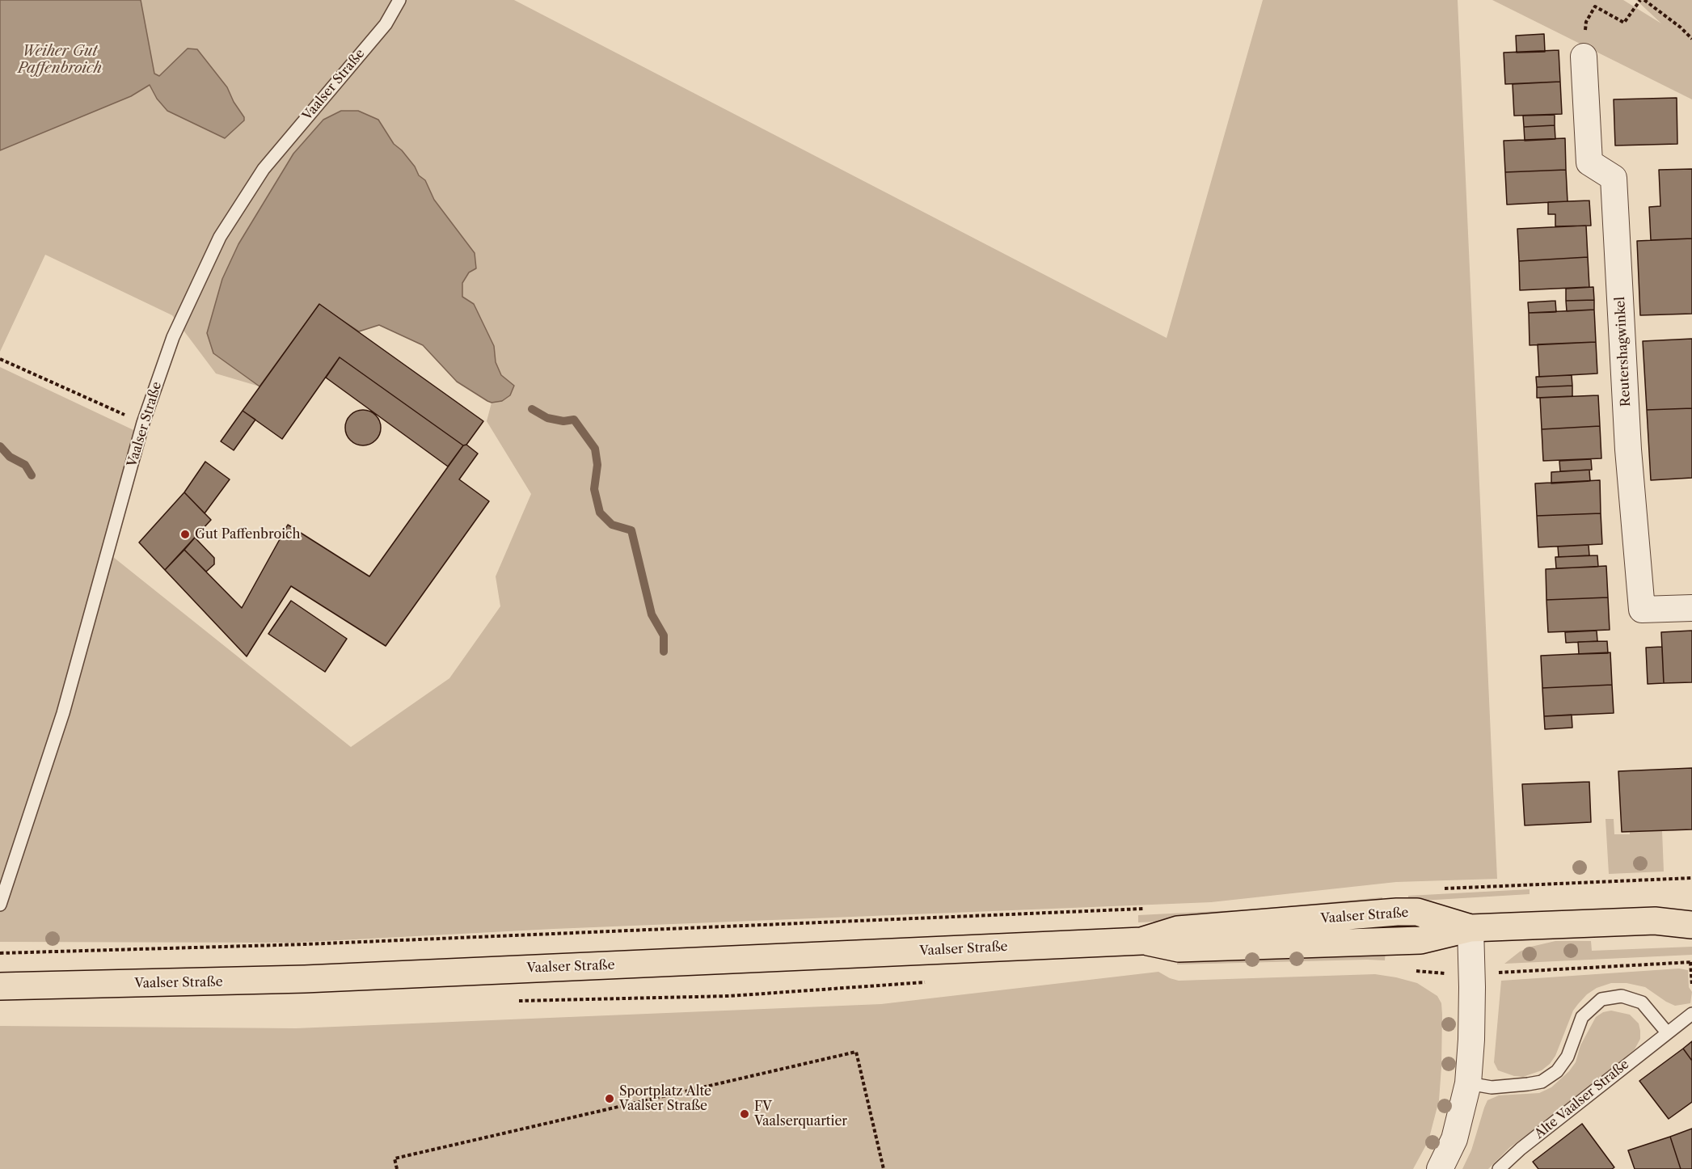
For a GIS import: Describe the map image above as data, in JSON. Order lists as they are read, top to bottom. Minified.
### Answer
{"streets":{"main road":["Vaalser Straße"],"street":["Reutershagwinkel"],"lane":["Alte Vaalser Straße"]},"water":["Weiher Gut Paffenbroich"],"places":["Gut Paffenbroich","Sportplatz Alte Vaalser Straße","FV Vaalserquartier"]}
